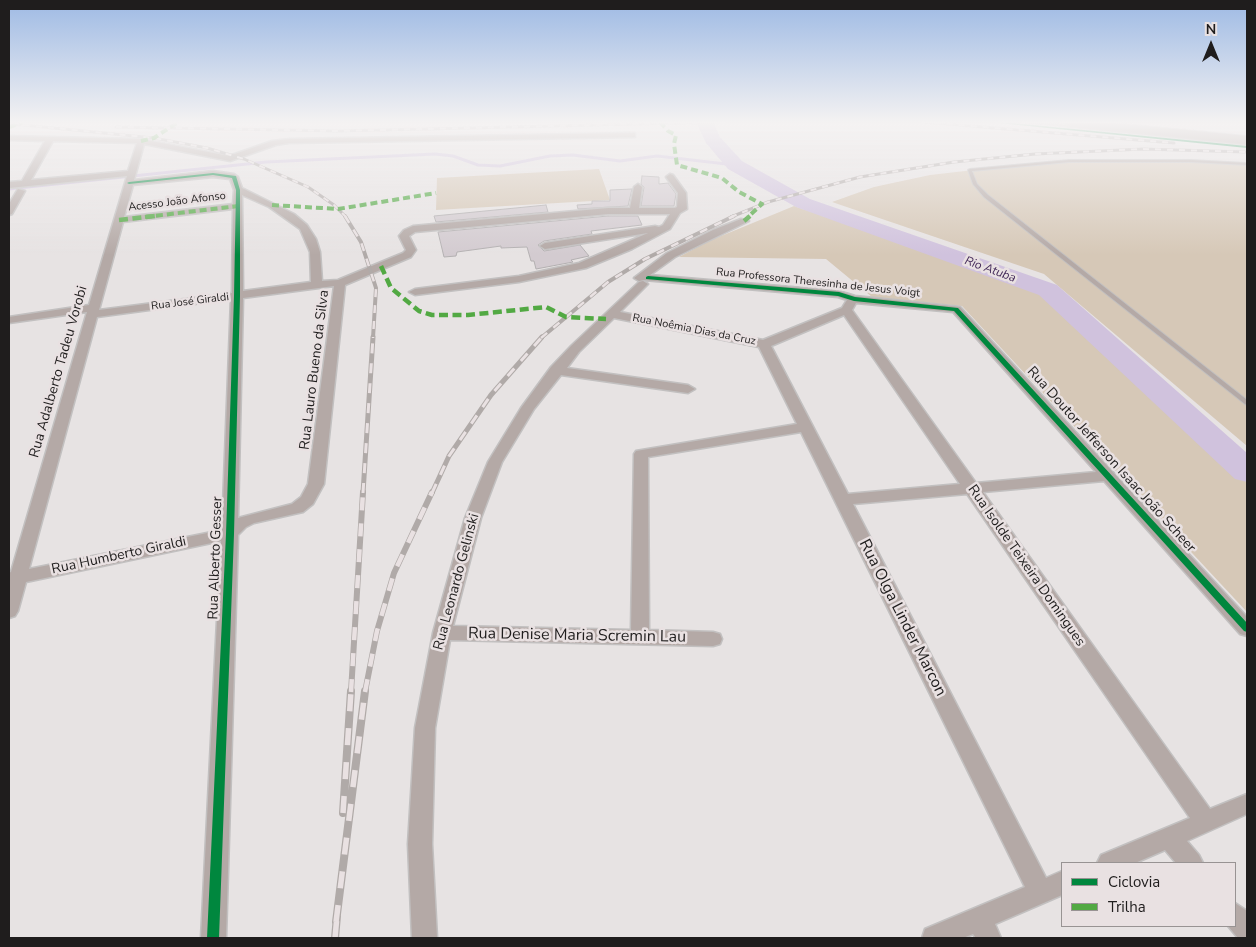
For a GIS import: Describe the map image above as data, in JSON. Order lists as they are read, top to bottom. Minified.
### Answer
{"streets":{"street":["Acesso João Afonso","Rua Professora Theresinha de Jesus Voigt","Rua José Giraldi","Rua Noêmia Dias da Cruz","Rua Lauro Bueno da Silva","Rua Adalberto Tadeu Vorobi","Rua Doutor Jefferson Isaac João Scheer","Rua Humberto Giraldi","Rua Alberto Gesser","Rua Isolde Teixeira Domingues","Rua Leonardo Gelinski","Rua Olga Linder Marcon","Rua Denise Maria Scremin Lau"]},"crossings":[["Acesso João Afonso","Rua Lauro Bueno da Silva"],["Acesso João Afonso","Rua Adalberto Tadeu Vorobi"],["Acesso João Afonso","Rua Alberto Gesser"],["Rua Professora Theresinha de Jesus Voigt","Rua Noêmia Dias da Cruz"],["Rua Professora Theresinha de Jesus Voigt","Rua Doutor Jefferson Isaac João Scheer"],["Rua Professora Theresinha de Jesus Voigt","Rua Isolde Teixeira Domingues"],["Rua Professora Theresinha de Jesus Voigt","Rua Leonardo Gelinski"],["Rua José Giraldi","Rua Lauro Bueno da Silva"],["Rua José Giraldi","Rua Adalberto Tadeu Vorobi"],["Rua José Giraldi","Rua Alberto Gesser"],["Rua Noêmia Dias da Cruz","Rua Isolde Teixeira Domingues"],["Rua Noêmia Dias da Cruz","Rua Leonardo Gelinski"],["Rua Noêmia Dias da Cruz","Rua Olga Linder Marcon"],["Rua Lauro Bueno da Silva","Rua Adalberto Tadeu Vorobi"],["Rua Lauro Bueno da Silva","Rua Humberto Giraldi"],["Rua Lauro Bueno da Silva","Rua Alberto Gesser"],["Rua Adalberto Tadeu Vorobi","Rua Humberto Giraldi"],["Rua Humberto Giraldi","Rua Alberto Gesser"],["Rua Leonardo Gelinski","Rua Denise Maria Scremin Lau"]],"water":["Rio Atuba"],"legend":["Ciclovia","Trilha"],"north":"top"}
